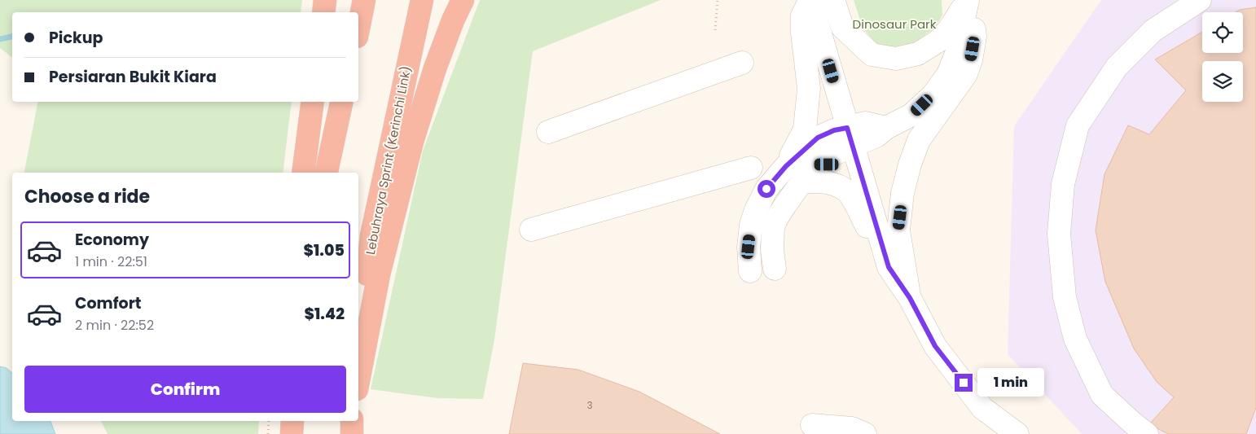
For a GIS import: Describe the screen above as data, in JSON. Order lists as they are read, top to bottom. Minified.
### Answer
{"streets":{"highway":["Lebuhraya Sprint (Kerinchi Link)"]},"parks":["Dinosaur Park"],"house_numbers":["3"],"page":{"banner":["Pickup","Persiaran Bukit Kiara"],"heading":"Choose a ride","list":[{"name":"Economy","note":"1 min · 22:51","value":"$1.05"},{"name":"Comfort","note":"2 min · 22:52","value":"$1.42"}],"buttons":"Confirm","bubble":"1 min"}}
